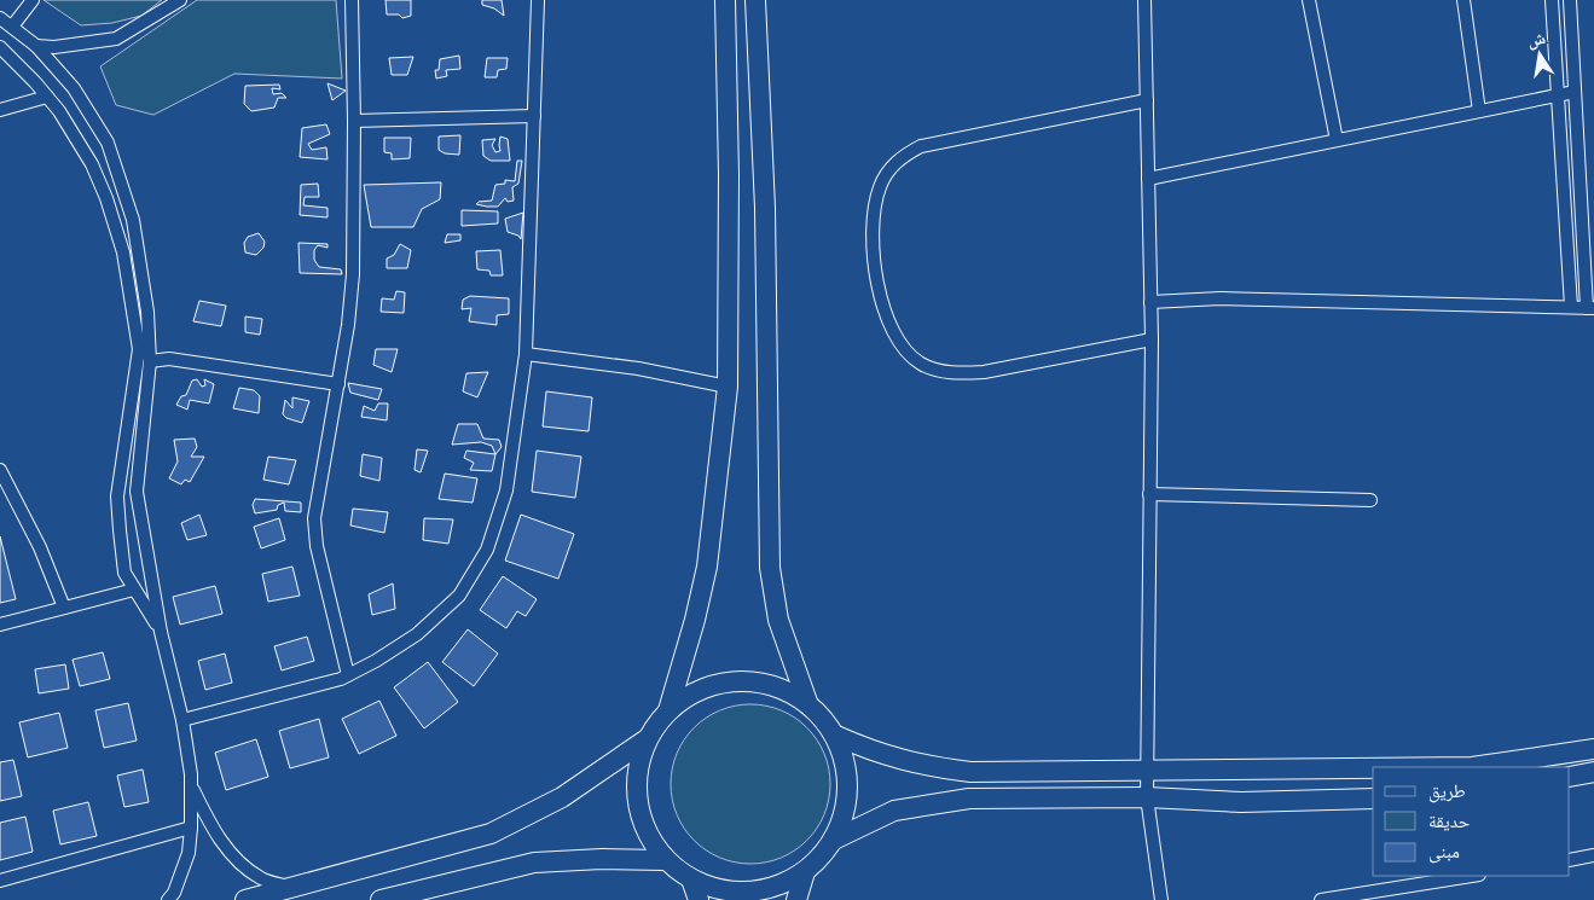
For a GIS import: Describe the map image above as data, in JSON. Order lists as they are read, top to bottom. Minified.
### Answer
{"legend":["طريق","حديقة","مبنى"],"north":"top"}
